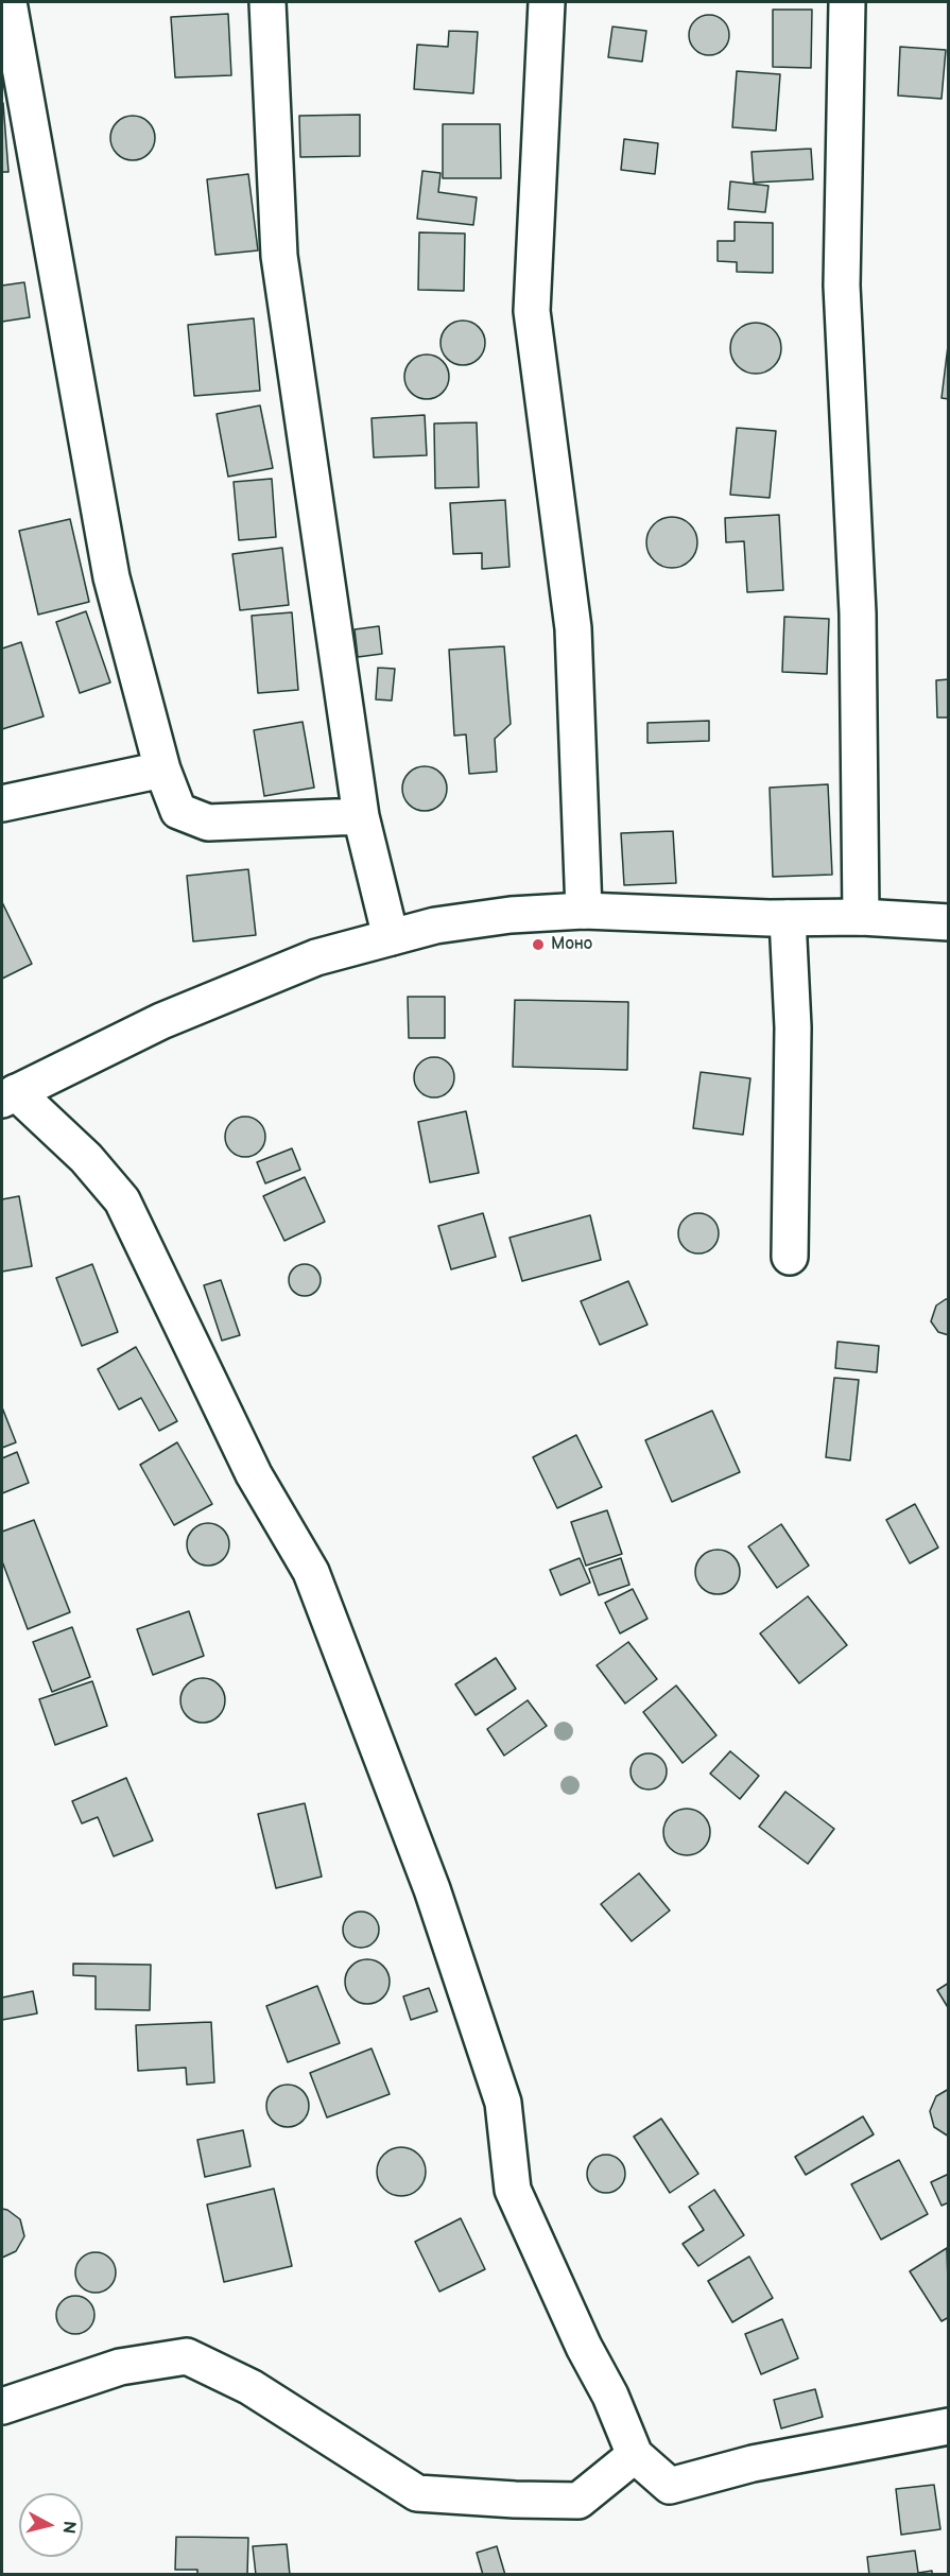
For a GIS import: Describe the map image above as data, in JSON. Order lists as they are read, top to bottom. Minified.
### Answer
{"places":["Моно"],"north":"right"}
